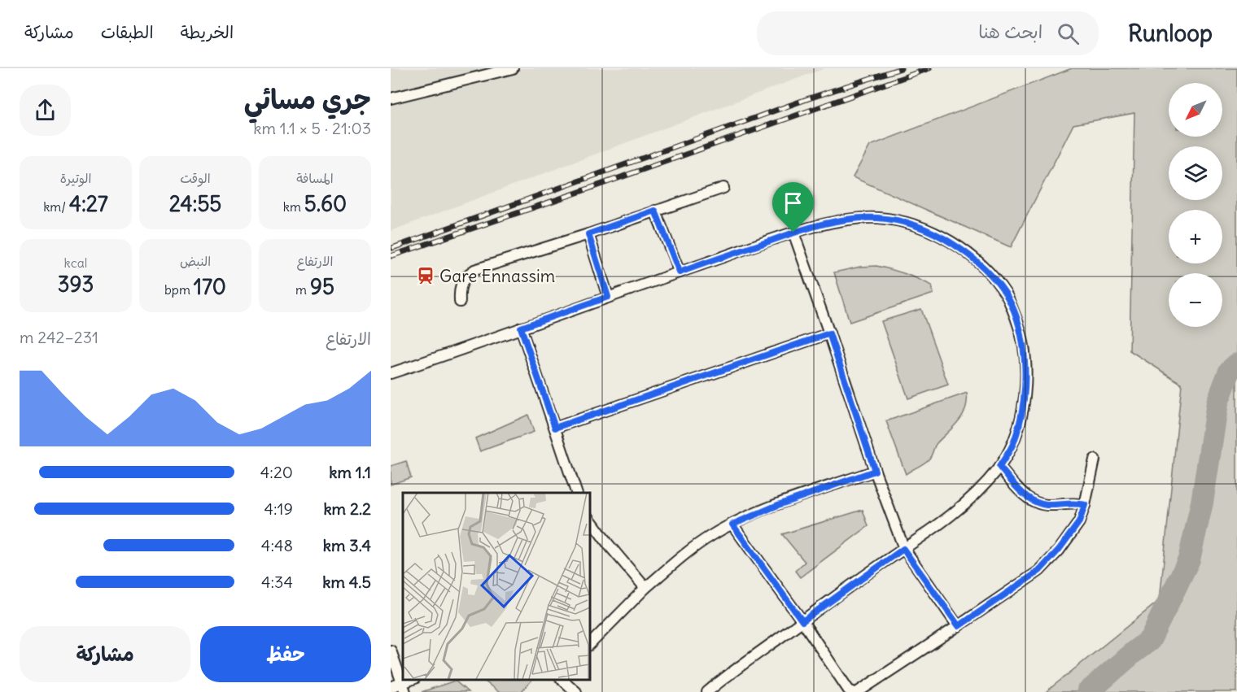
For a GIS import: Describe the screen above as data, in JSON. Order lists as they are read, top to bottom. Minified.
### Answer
{"places":{"station":["Gare Ennassim"]},"north":"bottom left","page":{"header":"Runloop","search":"ابحث هنا","nav":["الخريطة","الطبقات","مشاركة"],"heading":["جري مسائي","21:03 · 5 × 1.1 km"],"map_buttons":["+","−"],"stats":[["المسافة","5.60 km"],["الوقت","24:55"],["الوتيرة","4:27 /km"],["الارتفاع","95 m"],["النبض","170 bpm"],["kcal","393"]],"chart":["الارتفاع","231–242 m"],"list":[{"name":"1.1 km","note":"4:20"},{"name":"2.2 km","note":"4:19"},{"name":"3.4 km","note":"4:48"},{"name":"4.5 km","note":"4:34"}],"buttons":["حفظ","مشاركة"]}}
